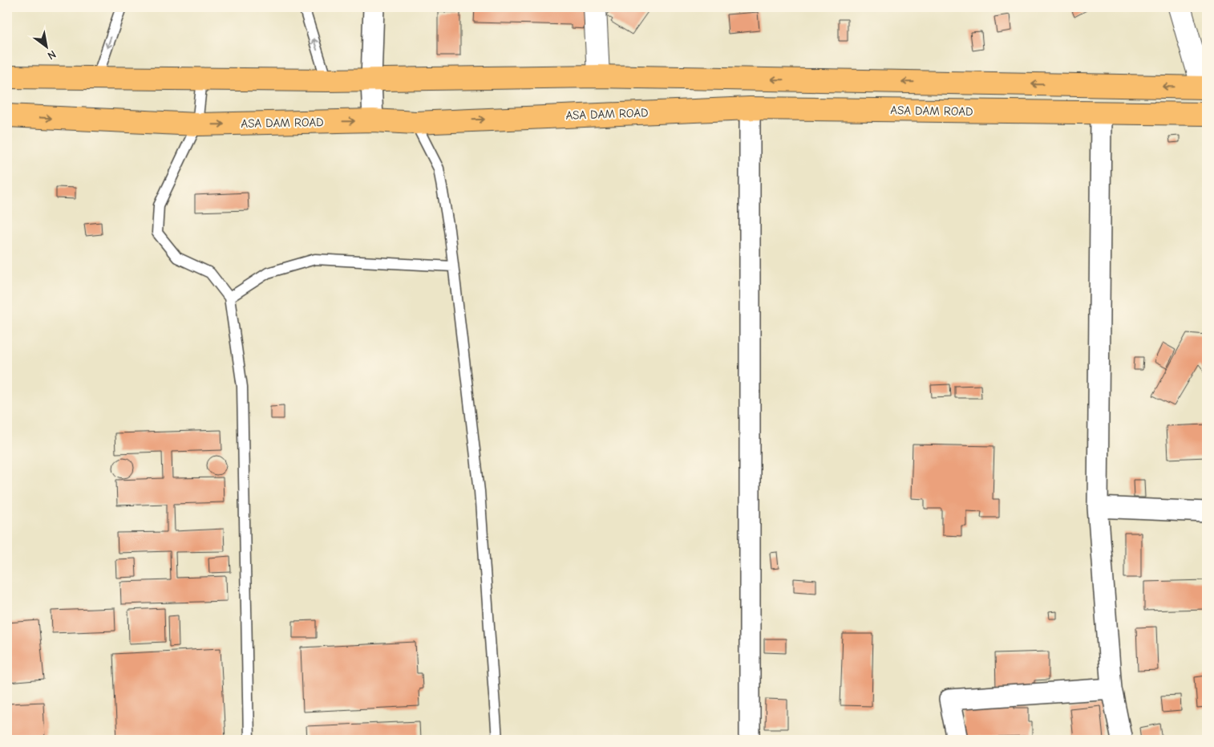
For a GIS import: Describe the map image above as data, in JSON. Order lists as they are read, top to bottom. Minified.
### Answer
{"streets":{"main road":["ASA DAM ROAD"]},"north":"bottom right"}
